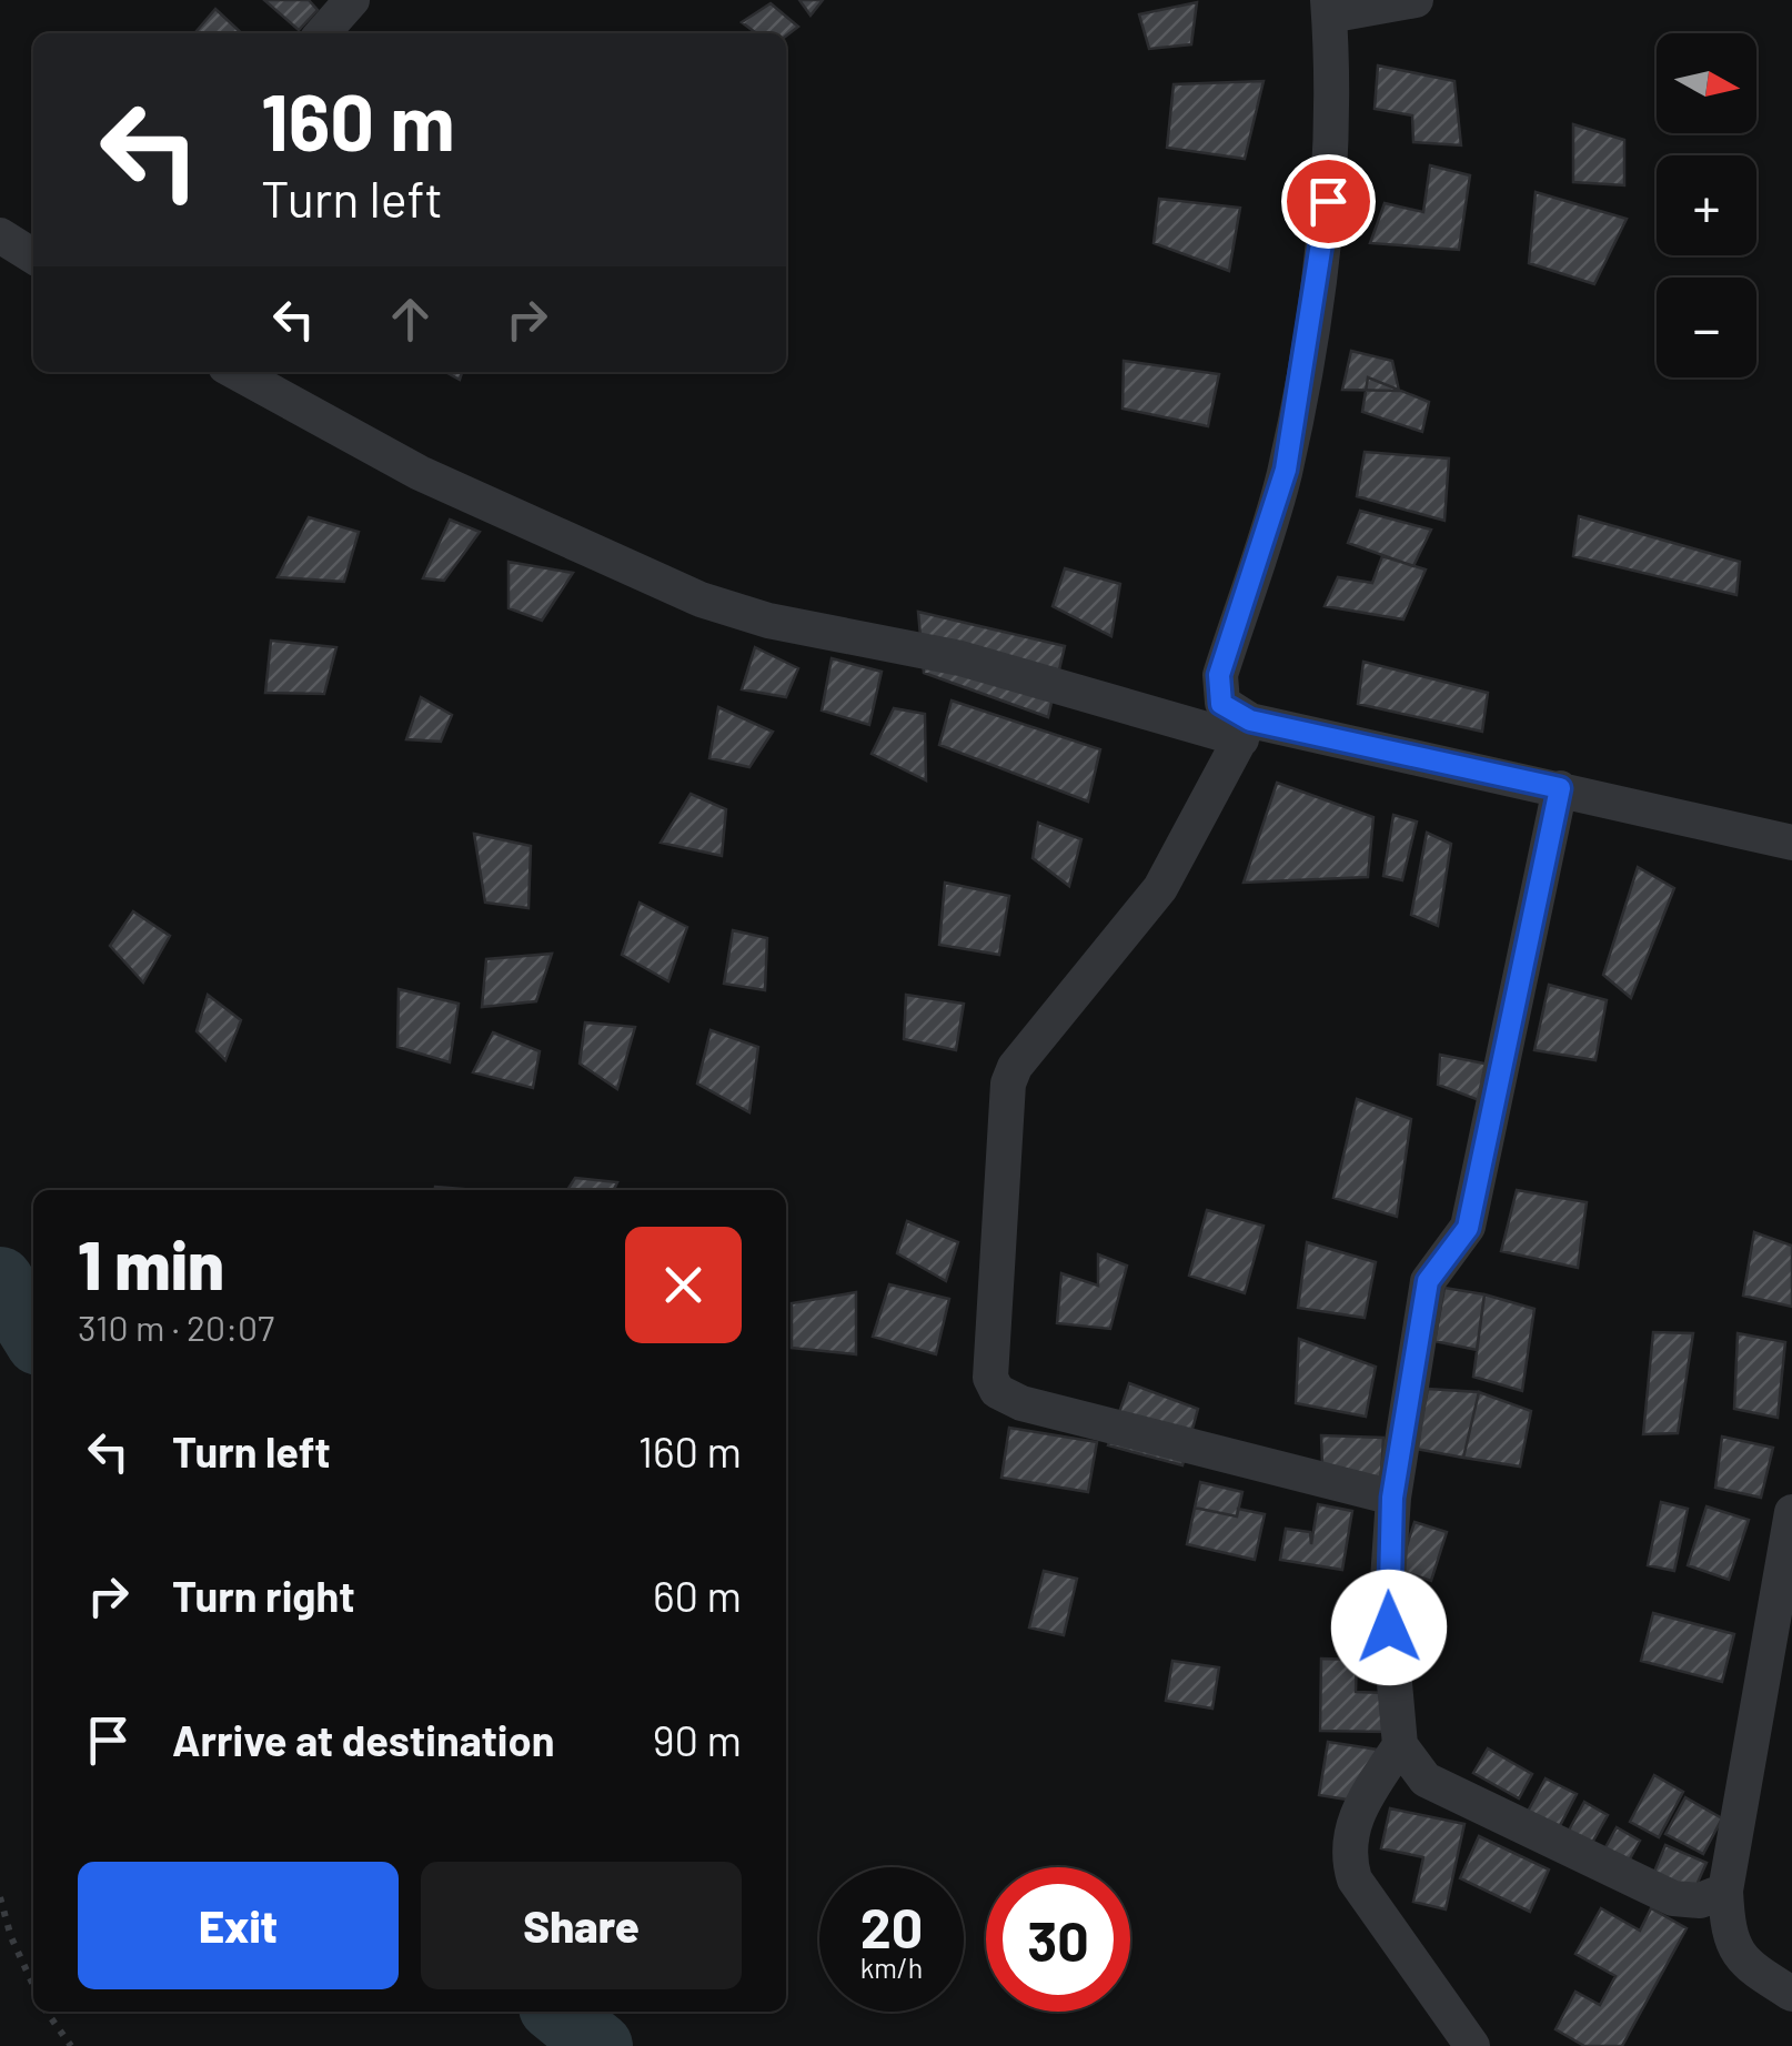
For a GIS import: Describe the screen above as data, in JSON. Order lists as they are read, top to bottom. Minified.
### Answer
{"north":"right","page":{"map_buttons":["+","−"],"turn":["160 m","Turn left"],"heading":["1 min","310 m · 20:07"],"list":[{"name":"Turn left","value":"160 m"},{"name":"Turn right","value":"60 m"},{"name":"Arrive at destination","value":"90 m"}],"buttons":["Exit","Share"],"speed":"20 km/h","limit":"30"}}
